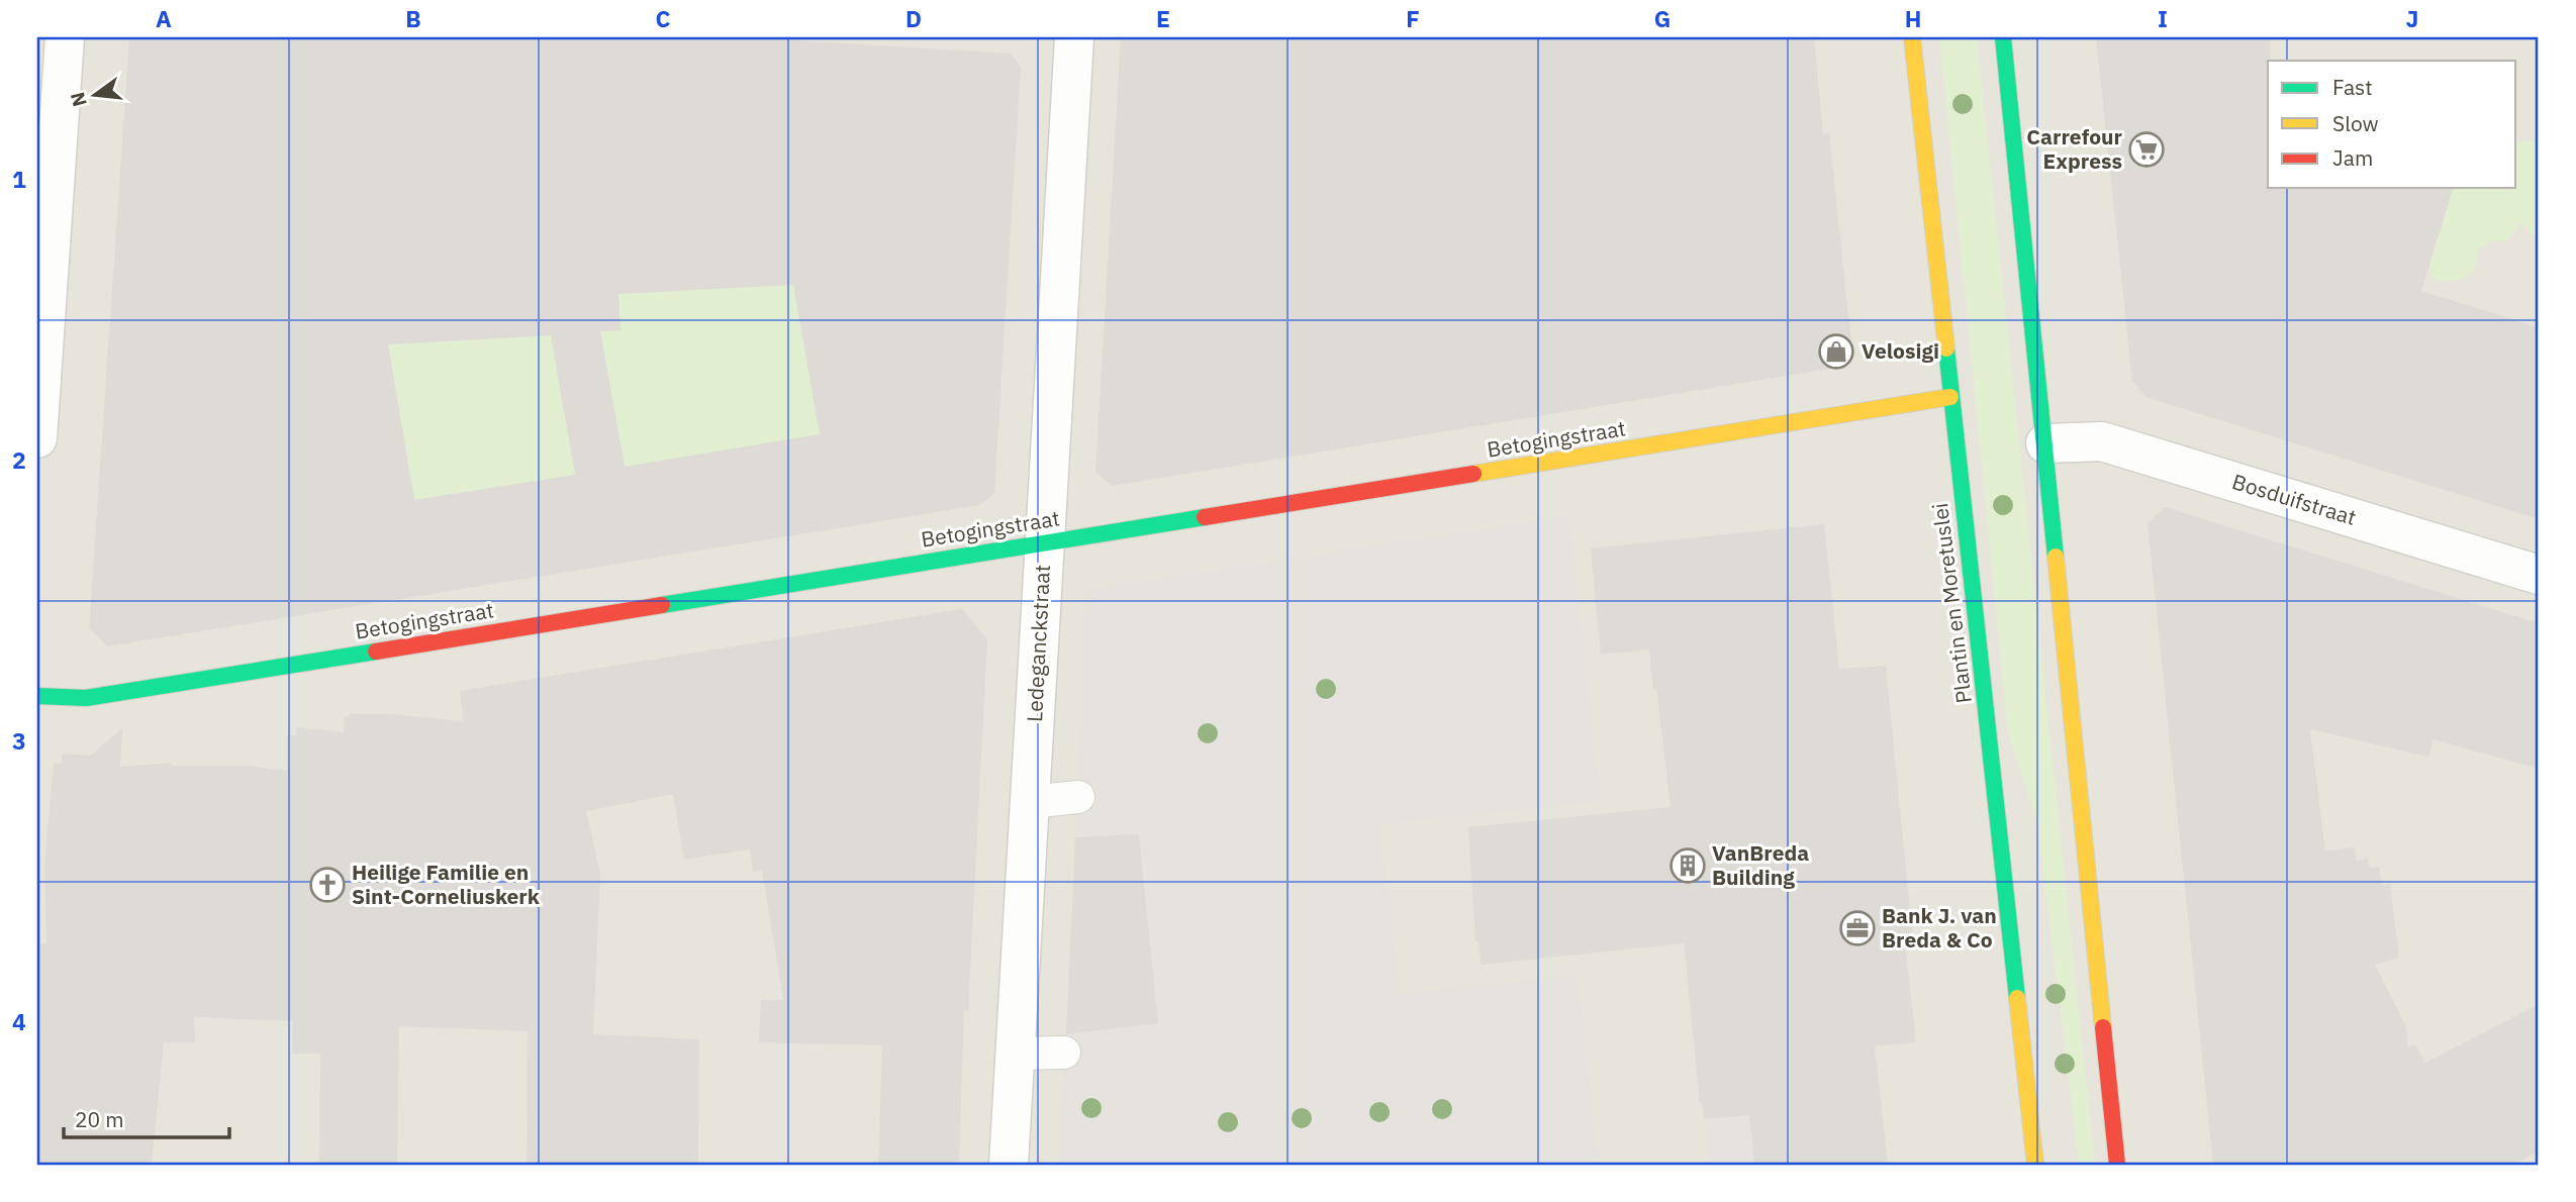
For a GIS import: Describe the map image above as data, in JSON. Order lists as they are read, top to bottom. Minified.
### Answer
{"streets":{"main road":["Betogingstraat","Plantin en Moretuslei"],"street":["Bosduifstraat","Ledeganckstraat"]},"crossings":[["Betogingstraat","Plantin en Moretuslei"],["Betogingstraat","Ledeganckstraat"]],"places":{"supermarket":["Carrefour Express"],"shop":["Velosigi"],"building":["VanBreda Building"],"church":["Heilige Familie en Sint-Corneliuskerk"],"office":["Bank J. van Breda & Co"]},"legend":["Fast","Slow","Jam"],"scale_bar":"20 m","north":"left","grid":{"columns":["A","B","C","D","E","F","G","H","I","J"],"rows":["1","2","3","4"]}}
